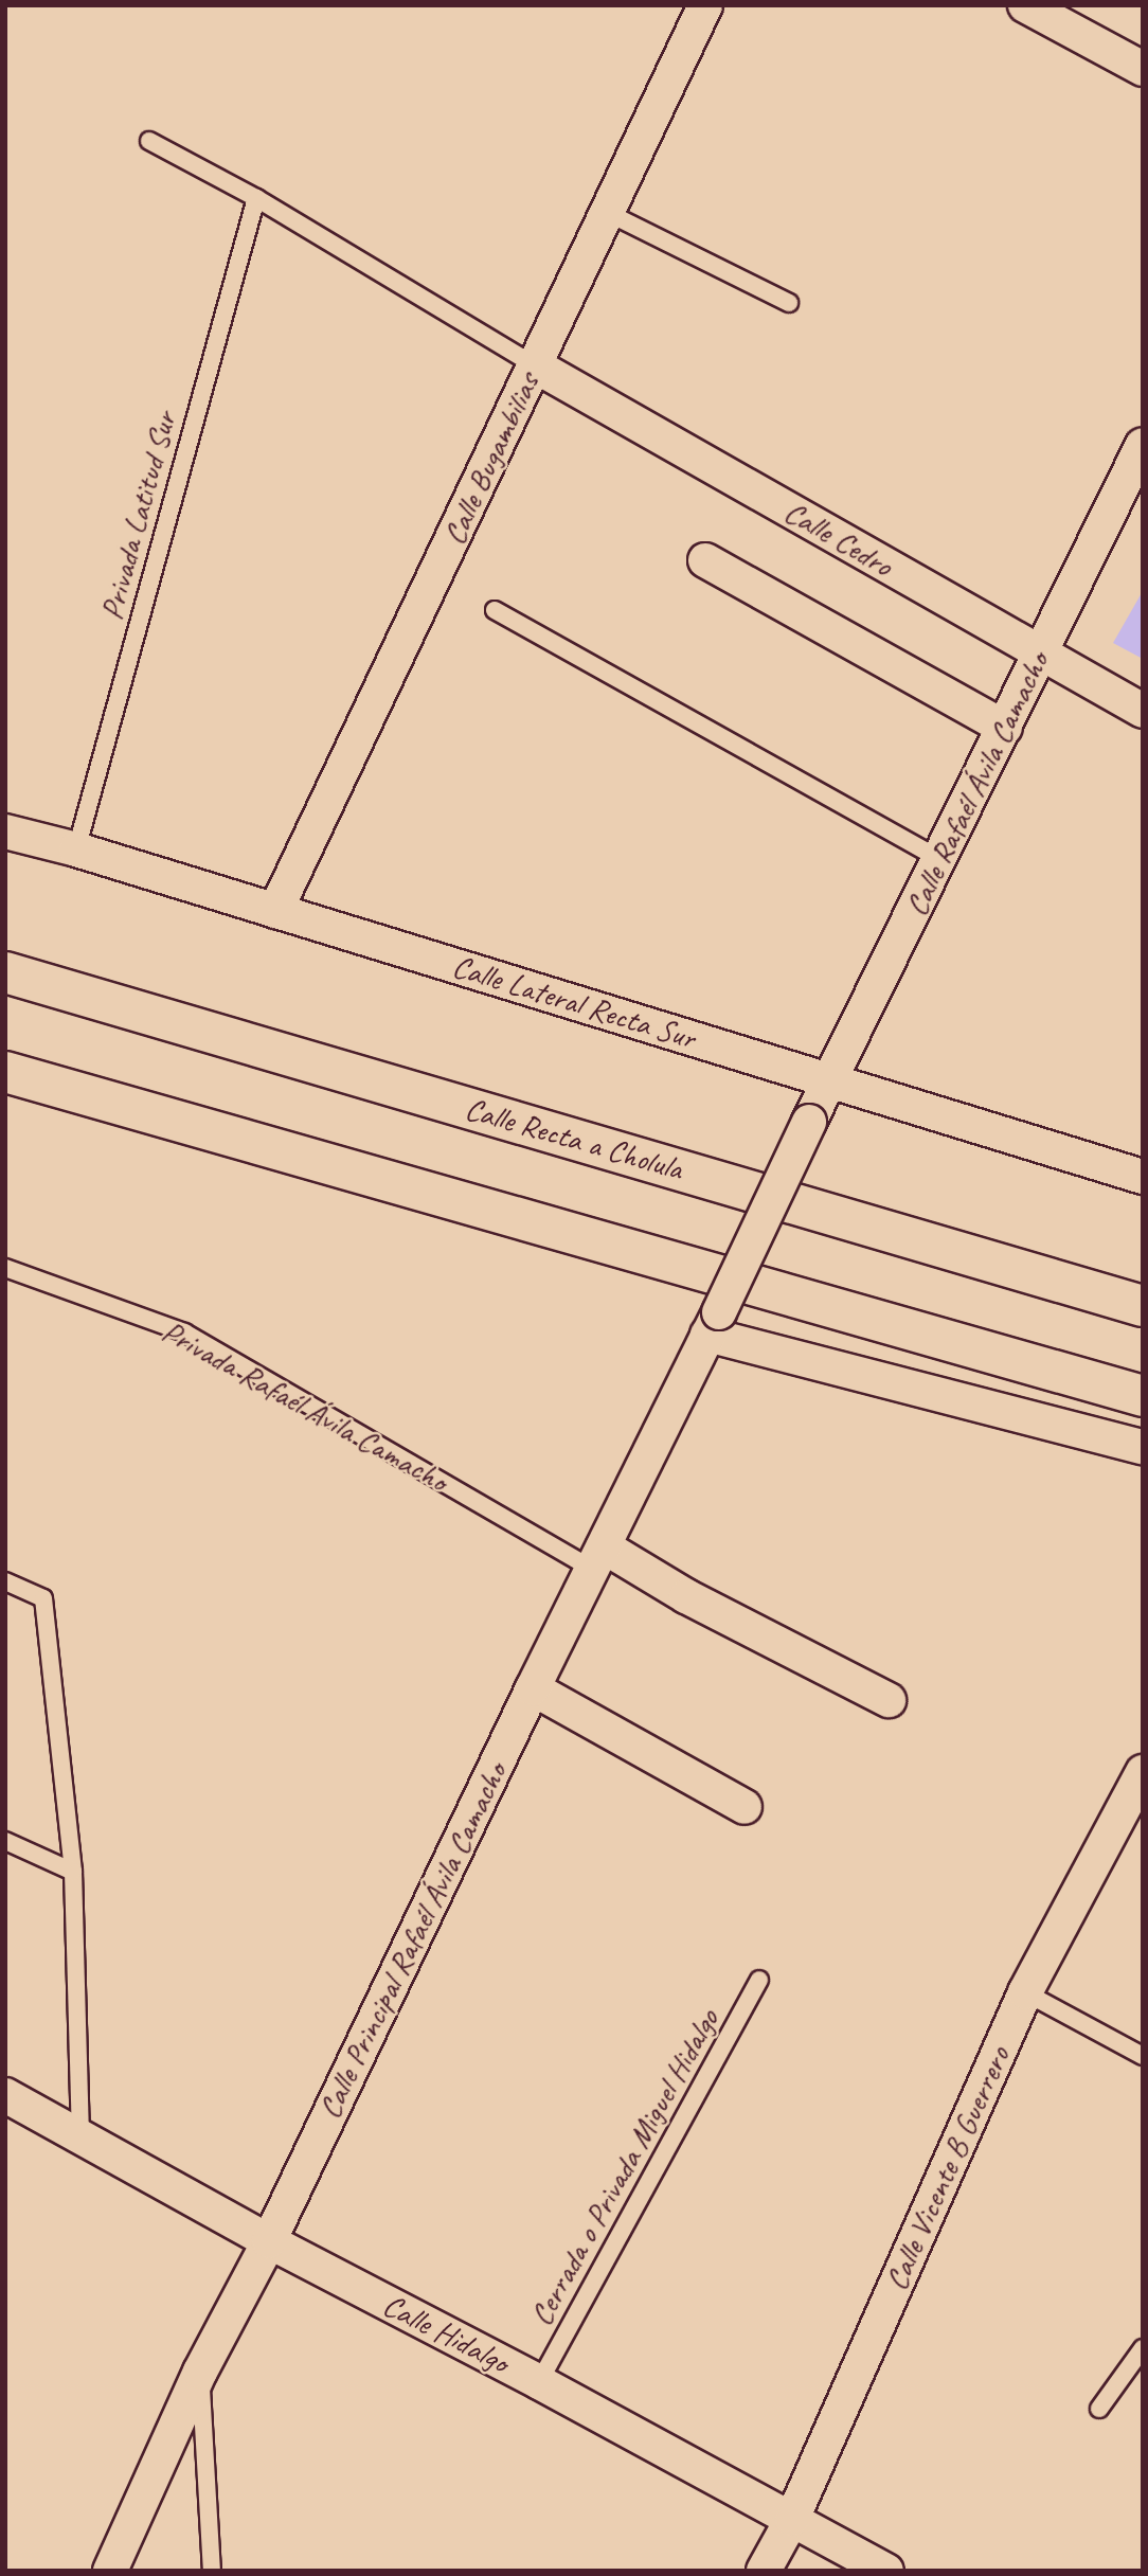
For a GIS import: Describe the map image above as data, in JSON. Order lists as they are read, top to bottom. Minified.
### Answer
{"streets":{"main road":["Calle Recta a Cholula"],"street":["Calle Bugambilias","Calle Cedro","Calle Rafaél Ávila Camacho","Calle Lateral Recta Sur","Privada Rafaél Ávila Camacho","Calle Principal Rafaél Ávila Camacho","Calle Vicente B Guerrero","Calle Hidalgo"],"lane":["Privada Latitud Sur","Cerrada o Privada Miguel Hidalgo"]},"crossings":[["Calle Bugambilias","Calle Cedro"],["Calle Bugambilias","Calle Lateral Recta Sur"],["Privada Latitud Sur","Calle Lateral Recta Sur"],["Calle Cedro","Calle Rafaél Ávila Camacho"],["Calle Rafaél Ávila Camacho","Calle Lateral Recta Sur"],["Calle Rafaél Ávila Camacho","Calle Principal Rafaél Ávila Camacho"],["Privada Rafaél Ávila Camacho","Calle Principal Rafaél Ávila Camacho"],["Calle Principal Rafaél Ávila Camacho","Calle Hidalgo"],["Cerrada o Privada Miguel Hidalgo","Calle Hidalgo"],["Calle Vicente B Guerrero","Calle Hidalgo"]]}
